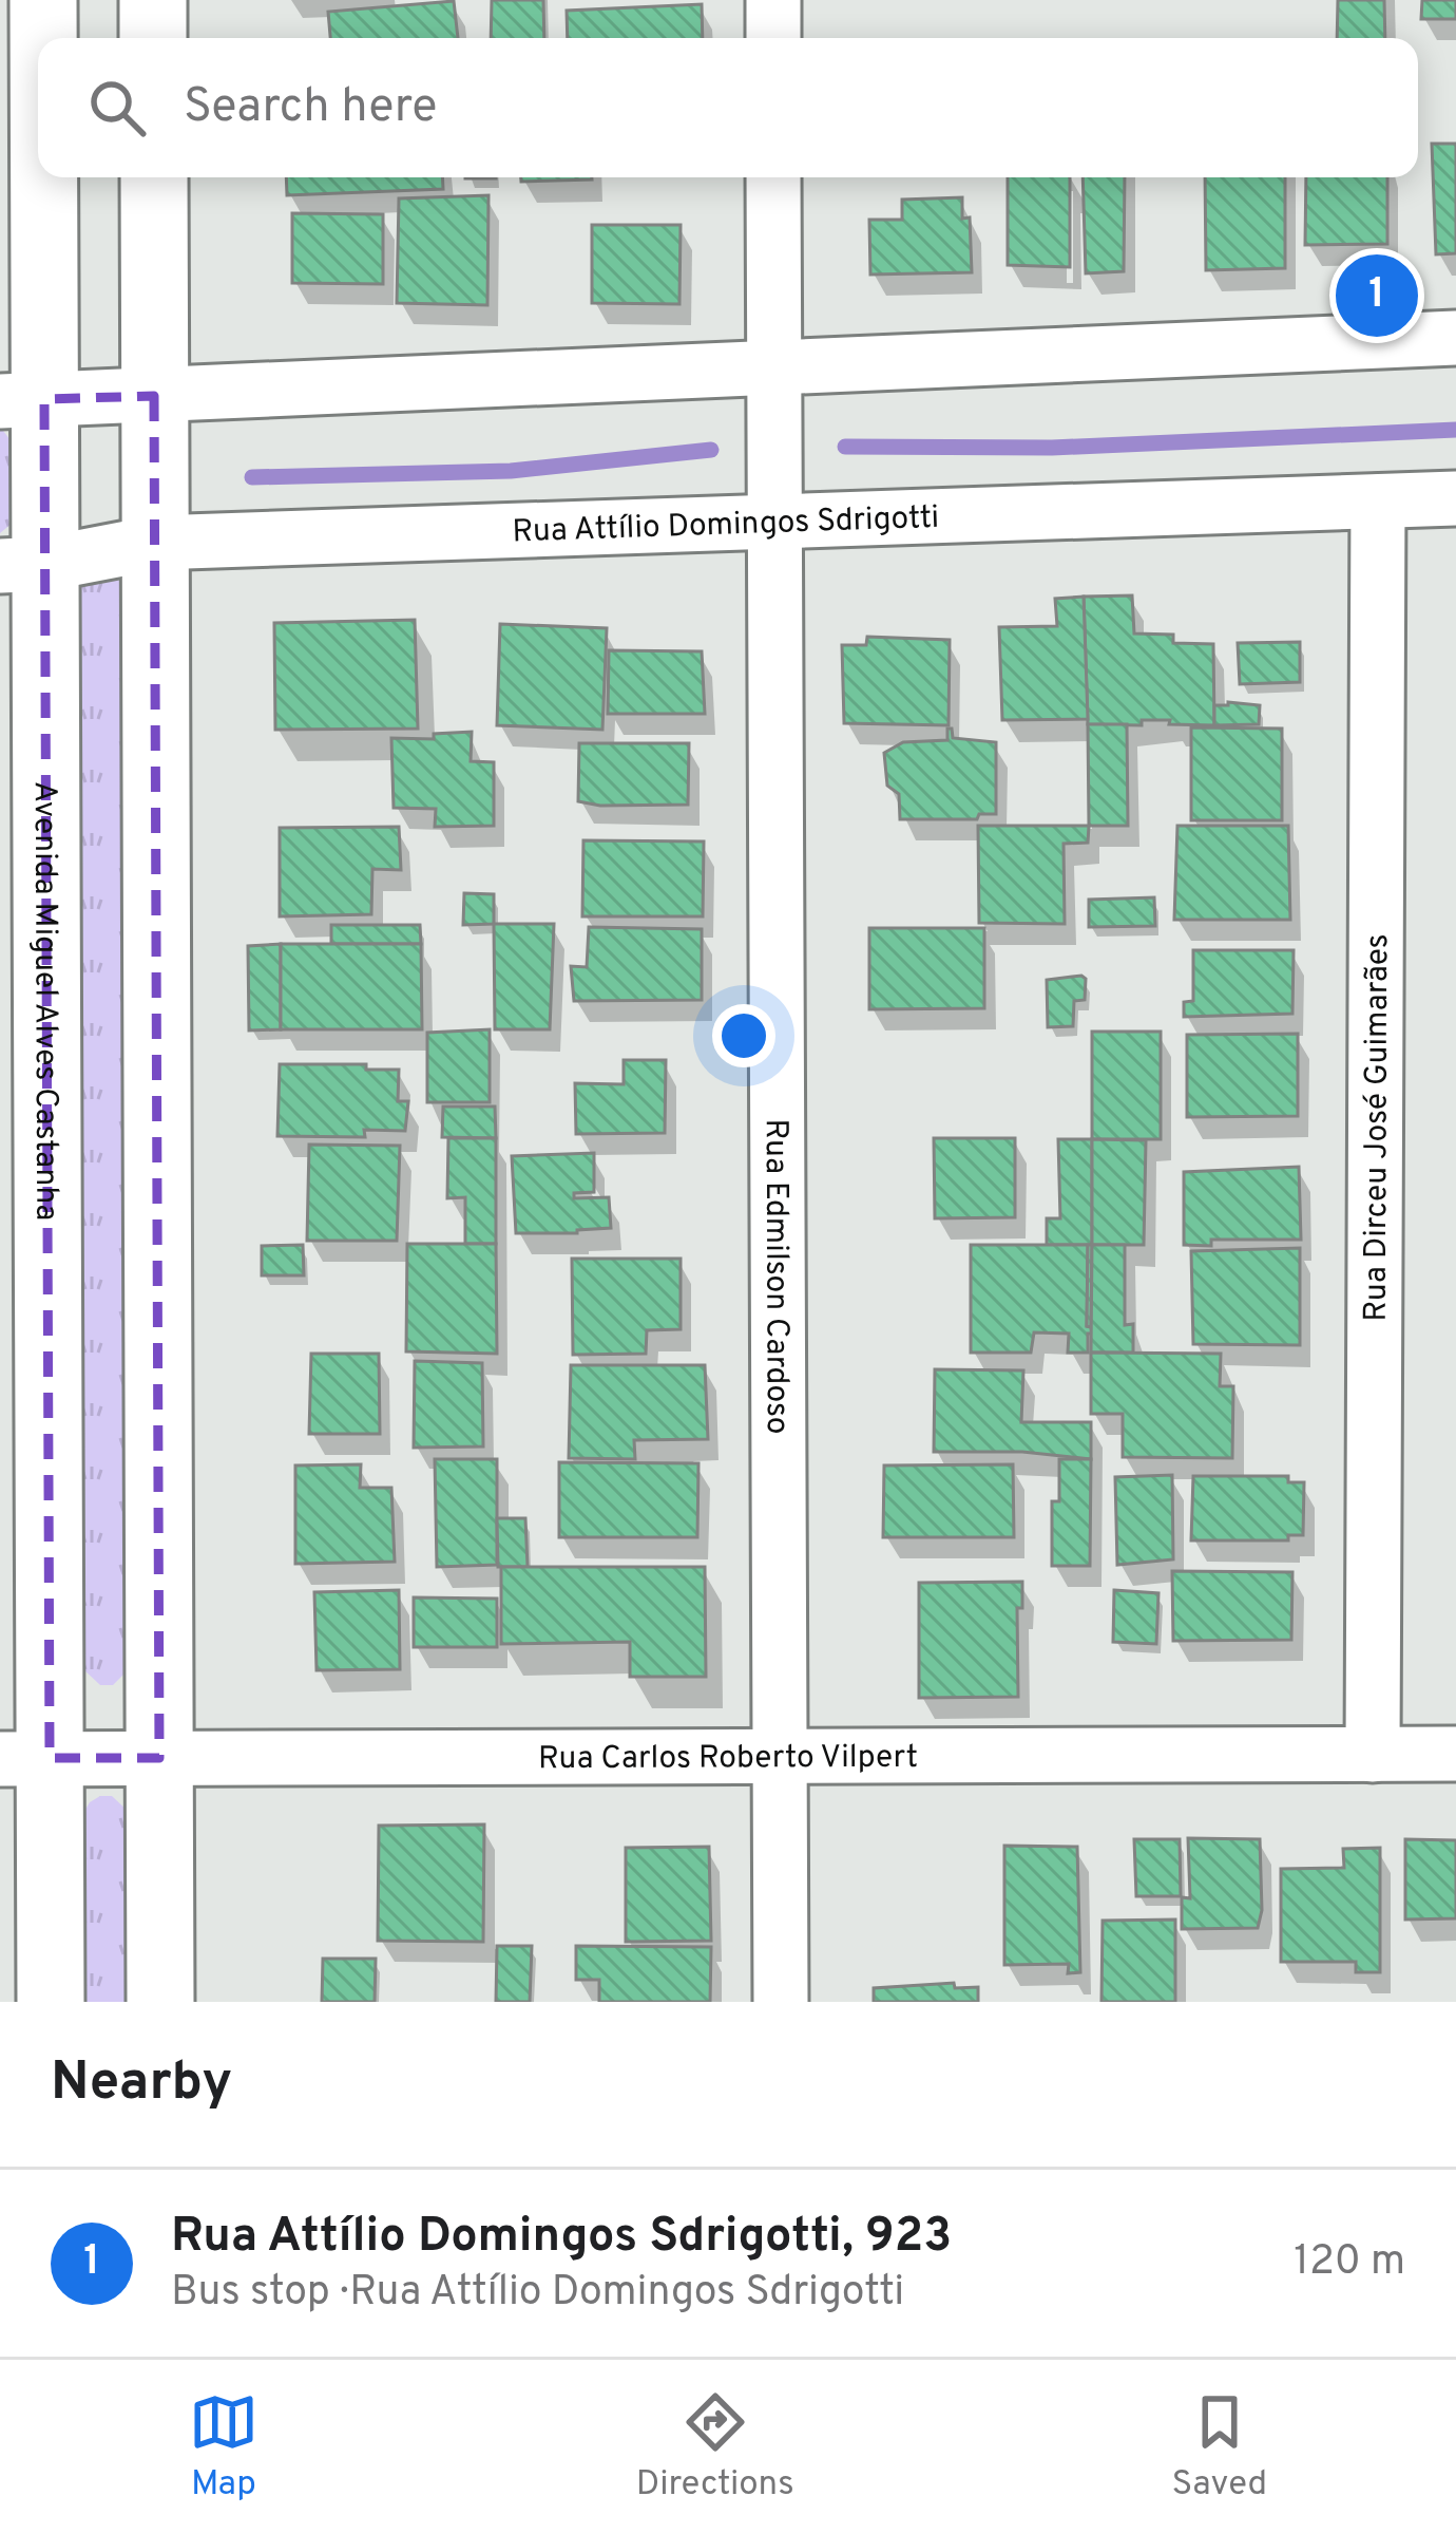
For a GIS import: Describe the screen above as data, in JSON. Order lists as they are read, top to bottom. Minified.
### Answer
{"streets":{"street":["Rua Attílio Domingos Sdrigotti","Avenida Miguel Alves Castanha","Rua Dirceu José Guimarães","Rua Edmilson Cardoso","Rua Carlos Roberto Vilpert"]},"crossings":[["Rua Attílio Domingos Sdrigotti","Avenida Miguel Alves Castanha"],["Rua Attílio Domingos Sdrigotti","Rua Dirceu José Guimarães"],["Rua Attílio Domingos Sdrigotti","Rua Edmilson Cardoso"],["Avenida Miguel Alves Castanha","Rua Carlos Roberto Vilpert"],["Rua Dirceu José Guimarães","Rua Carlos Roberto Vilpert"],["Rua Edmilson Cardoso","Rua Carlos Roberto Vilpert"]],"page":{"search":"Search here","pins":"1","heading":"Nearby","list":[{"mark":"1","name":"Rua Attílio Domingos Sdrigotti, 923","note":"Bus stop · Rua Attílio Domingos Sdrigotti","value":"120 m"}],"nav":["Map","Directions","Saved"]}}
